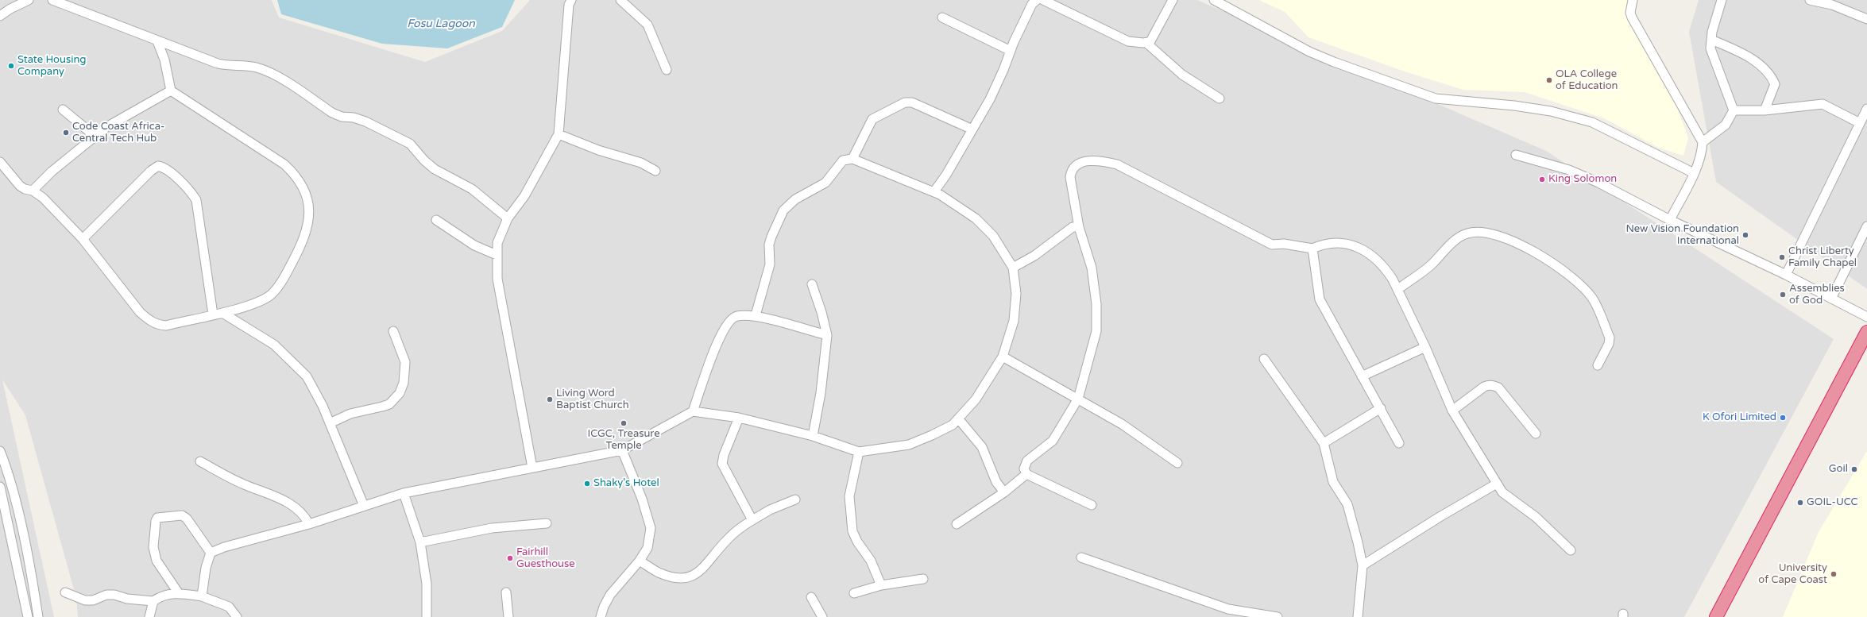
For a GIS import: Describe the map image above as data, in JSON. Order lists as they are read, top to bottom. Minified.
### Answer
{"water":["Fosu Lagoon"],"places":["State Housing Company","OLA College of Education","Code Coast Africa- Central Tech Hub","King Solomon","New Vision Foundation International","Christ Liberty Family Chapel","Assemblies of God","Living Word Baptist Church","K Ofori Limited","ICGC, Treasure Temple","Goil","Shaky's Hotel","GOIL-UCC","Fairhill Guesthouse","University of Cape Coast"]}
